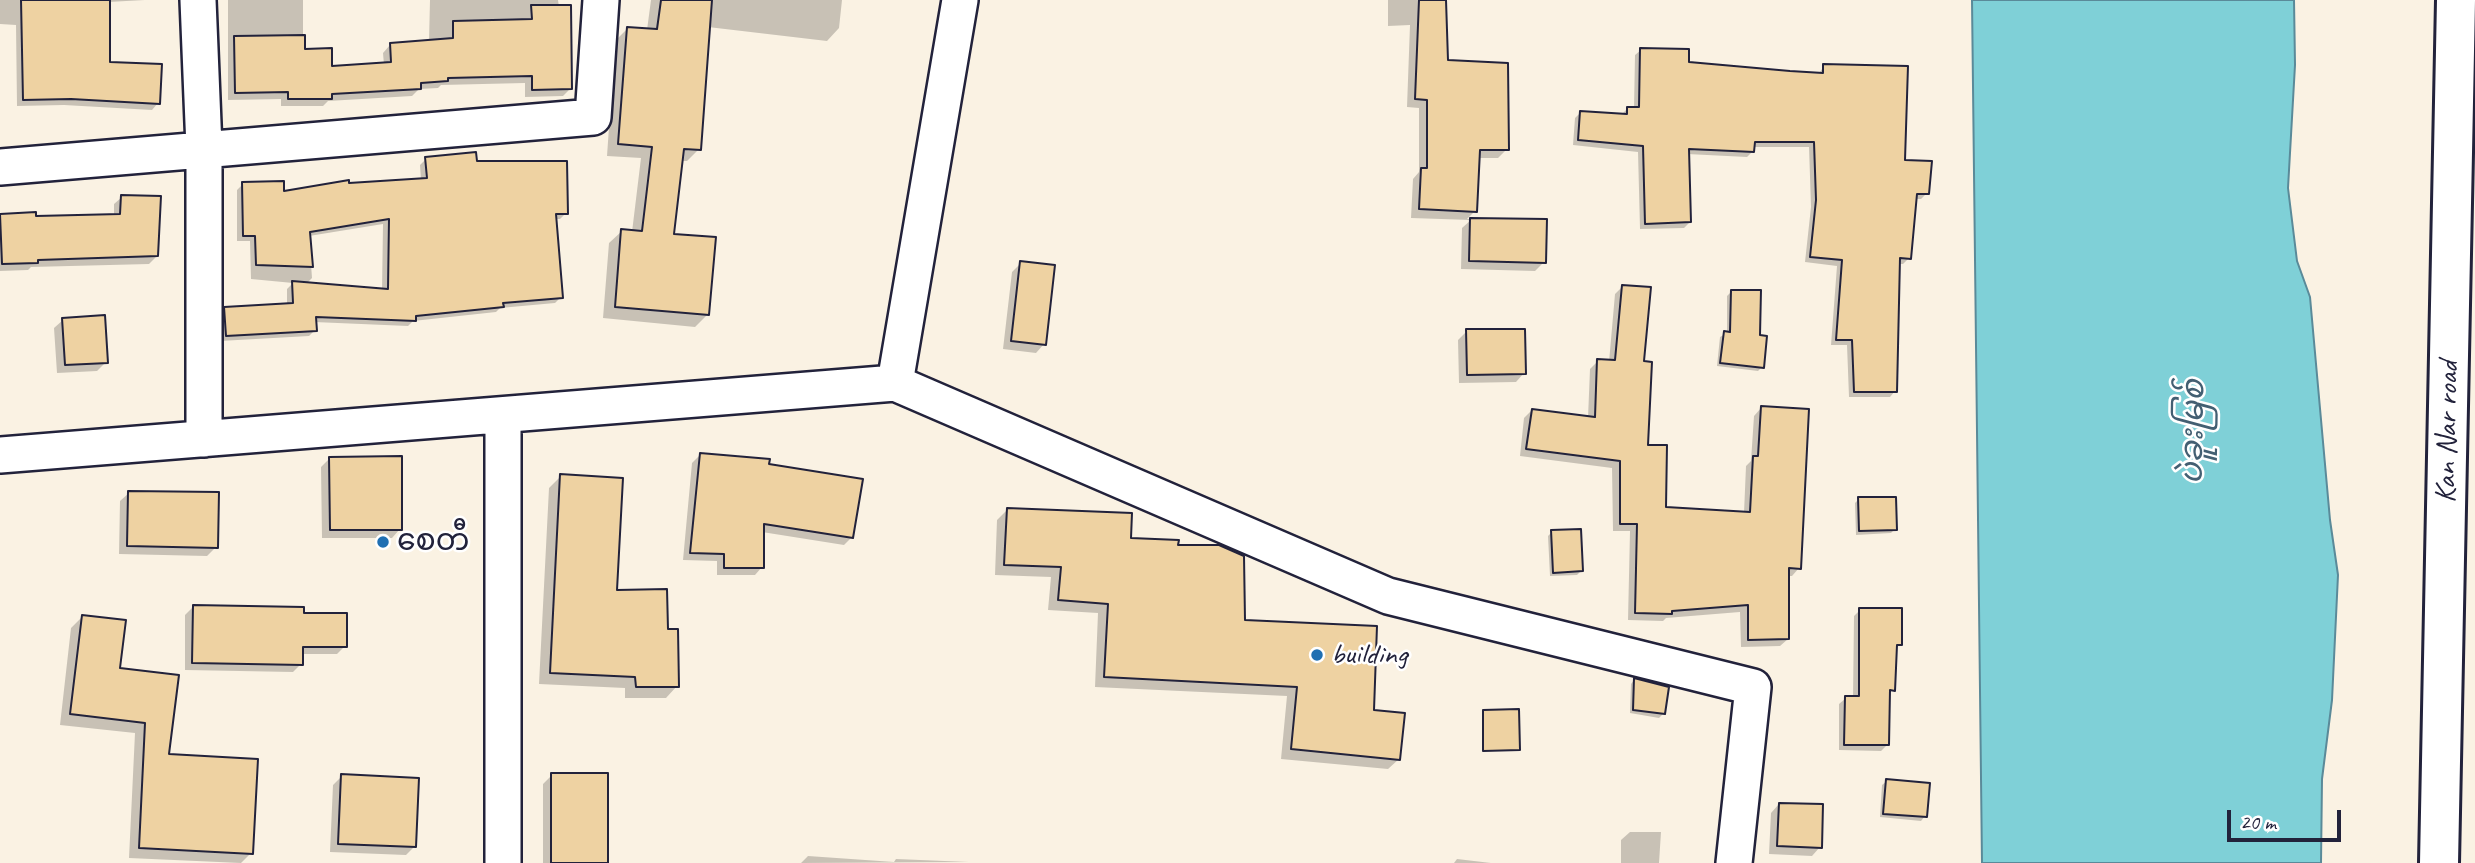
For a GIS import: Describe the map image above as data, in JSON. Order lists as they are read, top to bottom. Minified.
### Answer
{"streets":{"street":["Kan Nar road"]},"water":["ပဲခူးမြစ်"],"places":["စေတီ","building"],"scale_bar":"20 m"}
